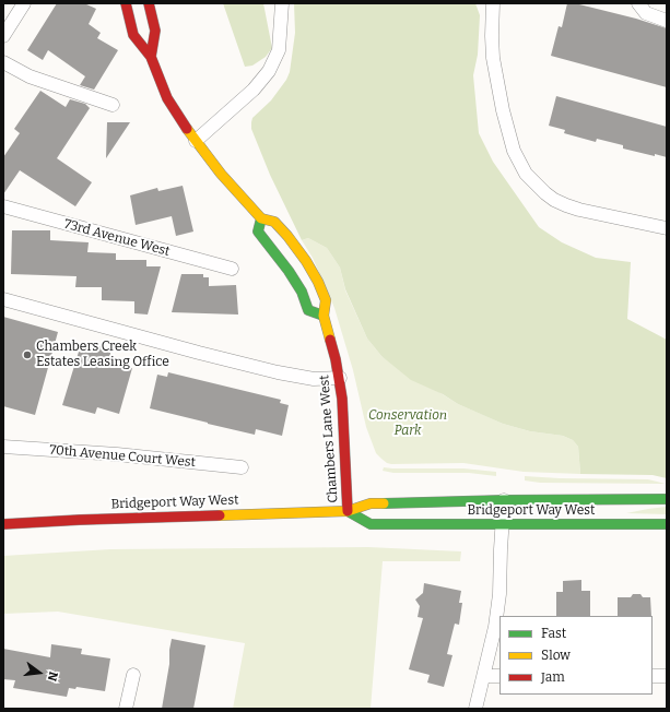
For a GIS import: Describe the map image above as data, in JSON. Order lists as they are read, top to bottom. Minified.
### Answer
{"streets":{"main road":["Chambers Lane West","Bridgeport Way West"],"street":["73rd Avenue West","70th Avenue Court West"]},"crossings":[["Chambers Lane West","Bridgeport Way West"]],"parks":["Conservation Park"],"places":["Chambers Creek Estates Leasing Office"],"legend":["Fast","Slow","Jam"],"north":"right"}
